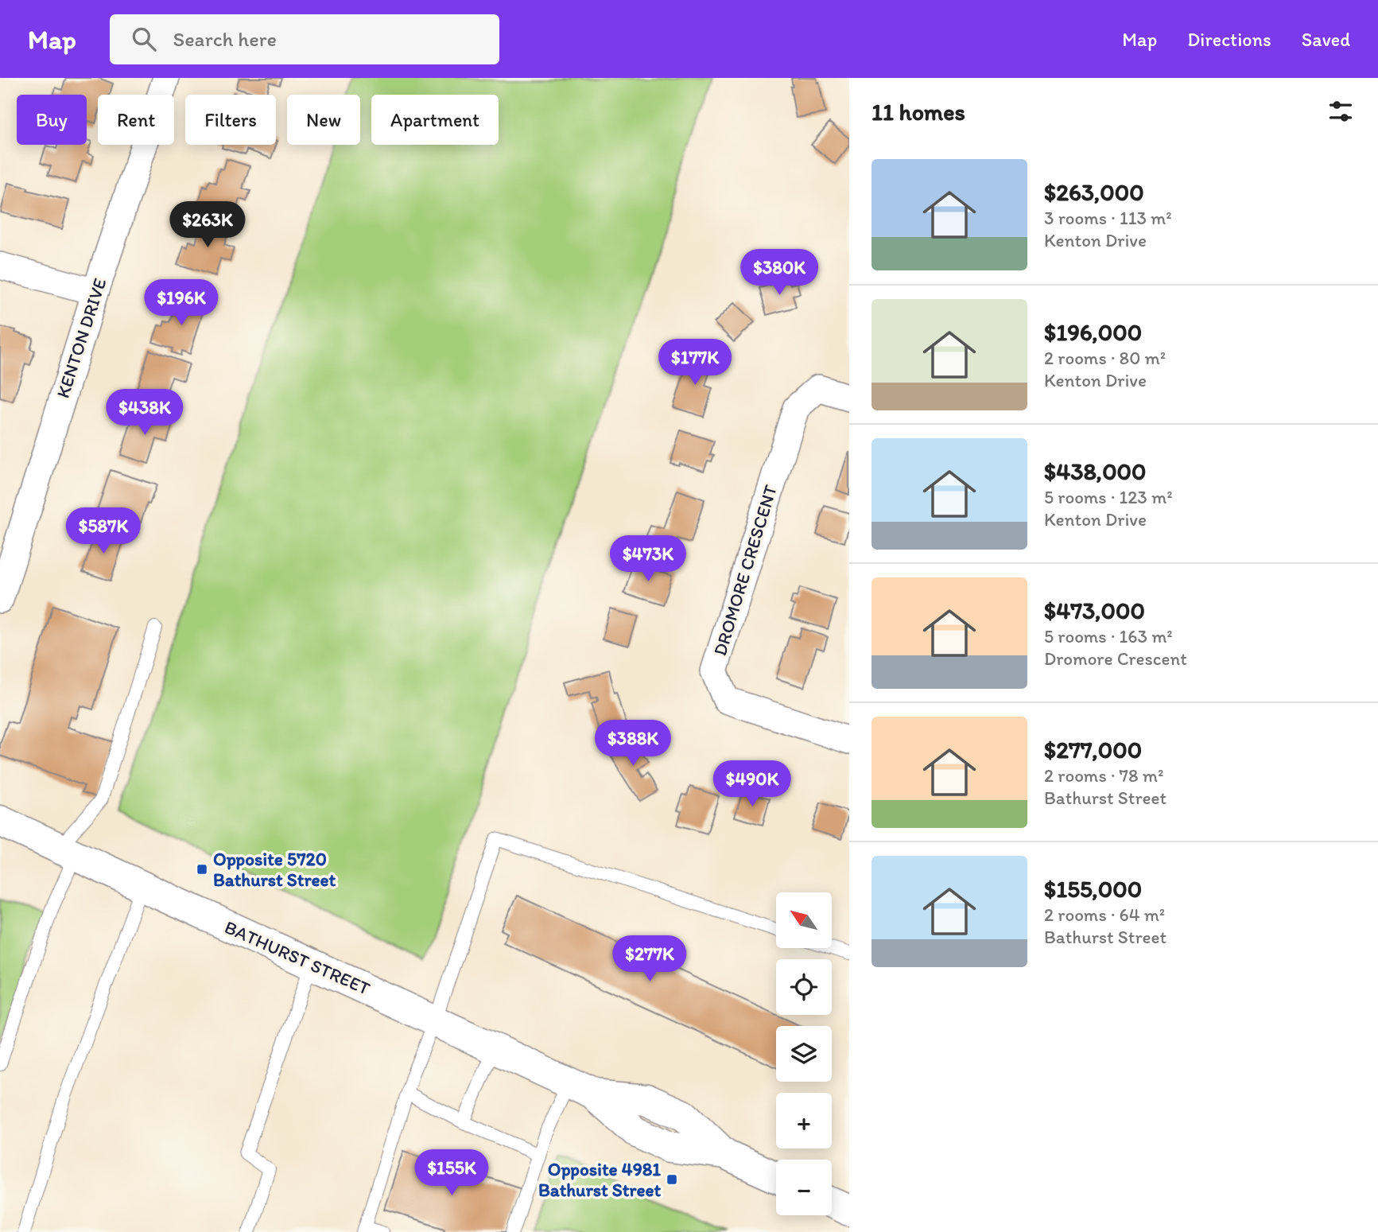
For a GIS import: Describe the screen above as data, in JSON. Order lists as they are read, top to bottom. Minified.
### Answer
{"streets":{"main road":["BATHURST STREET"],"street":["KENTON DRIVE","DROMORE CRESCENT"]},"places":{"transit":["Opposite 5720 Bathurst Street","Opposite 4981 Bathurst Street"]},"north":"top left","page":{"header":"Map","search":"Search here","nav":["Map","Directions","Saved"],"heading":"11 homes","chip":["Buy","Rent","Filters","New","Apartment"],"list":[{"name":"$263,000","note":"3 rooms · 113 m² · Kenton Drive"},{"name":"$196,000","note":"2 rooms · 80 m² · Kenton Drive"},{"name":"$438,000","note":"5 rooms · 123 m² · Kenton Drive"},{"name":"$473,000","note":"5 rooms · 163 m² · Dromore Crescent"},{"name":"$277,000","note":"2 rooms · 78 m² · Bathurst Street"},{"name":"$155,000","note":"2 rooms · 64 m² · Bathurst Street"}],"price":["$263K","$380K","$196K","$177K","$438K","$587K","$473K","$388K","$490K","$277K","$155K"],"map_buttons":["+","−"]}}
